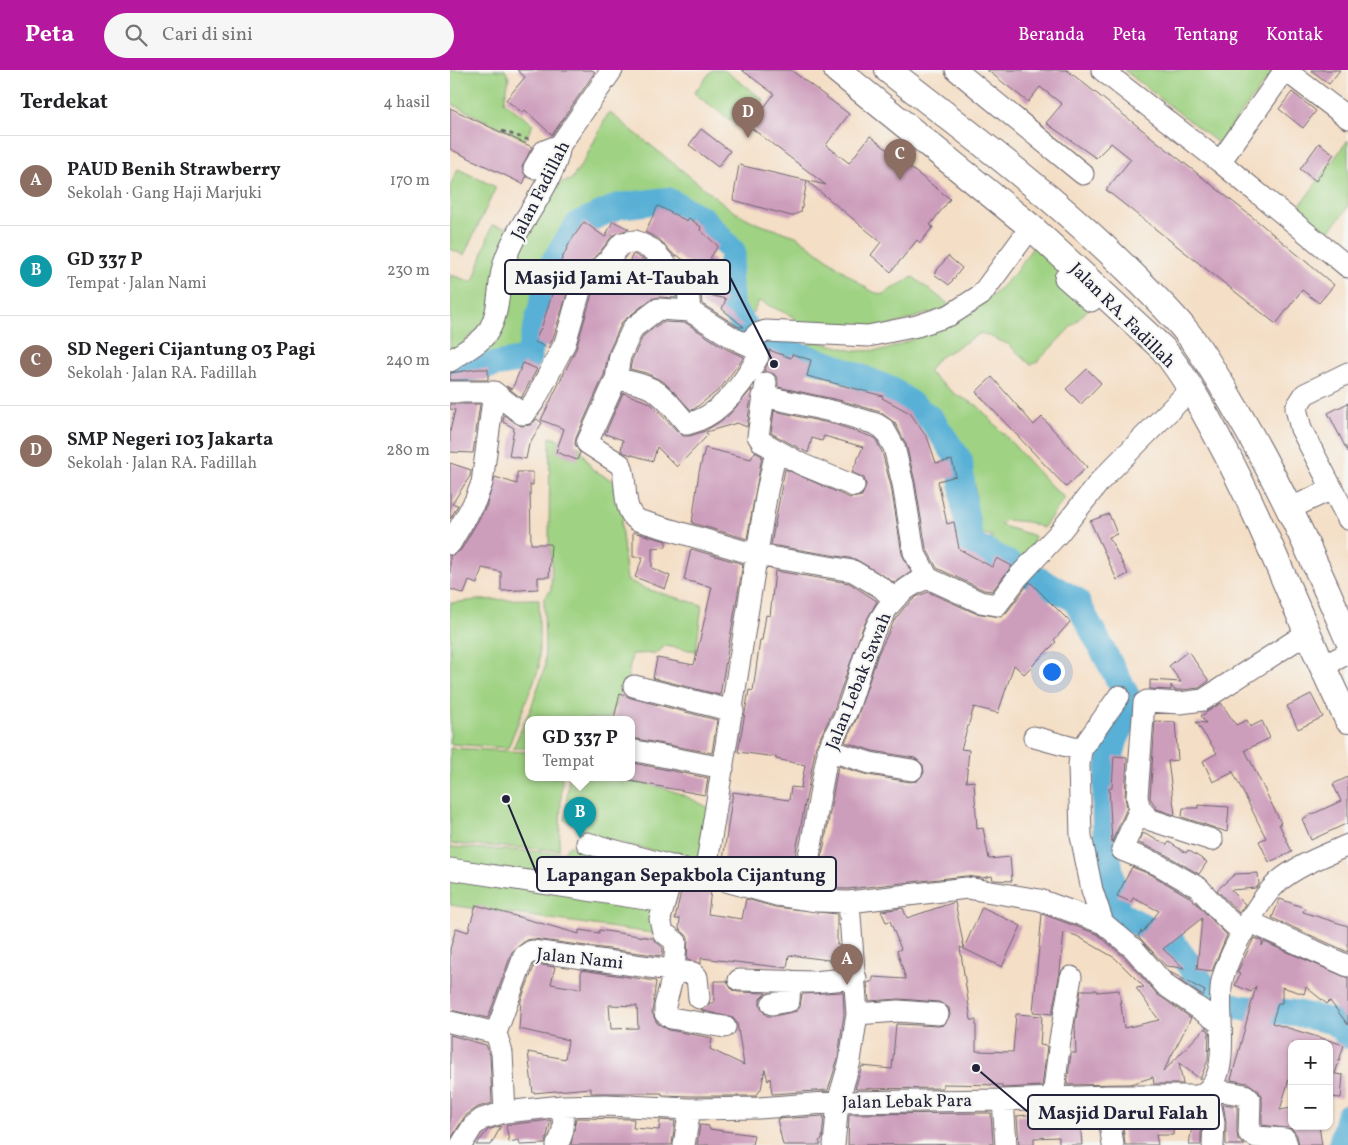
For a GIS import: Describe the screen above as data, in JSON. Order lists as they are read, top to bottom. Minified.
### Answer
{"streets":{"main road":["Jalan RA. Fadillah"],"street":["Jalan Fadillah","Jalan Lebak Sawah","Jalan Nami","Jalan Lebak Para"]},"places":["Masjid Jami At-Taubah","Lapangan Sepakbola Cijantung","Masjid Darul Falah"],"page":{"header":"Peta","search":"Cari di sini","nav":["Beranda","Peta","Tentang","Kontak"],"heading":["Terdekat","4 hasil"],"pins":["D","C","B","A"],"list":[{"mark":"A","name":"PAUD Benih Strawberry","note":"Sekolah · Gang Haji Marjuki","value":"170 m"},{"mark":"B","name":"GD 337 P","note":"Tempat · Jalan Nami","value":"230 m"},{"mark":"C","name":"SD Negeri Cijantung 03 Pagi","note":"Sekolah · Jalan RA. Fadillah","value":"240 m"},{"mark":"D","name":"SMP Negeri 103 Jakarta","note":"Sekolah · Jalan RA. Fadillah","value":"280 m"}],"popup":["GD 337 P","Tempat"],"map_buttons":["+","−"]}}
